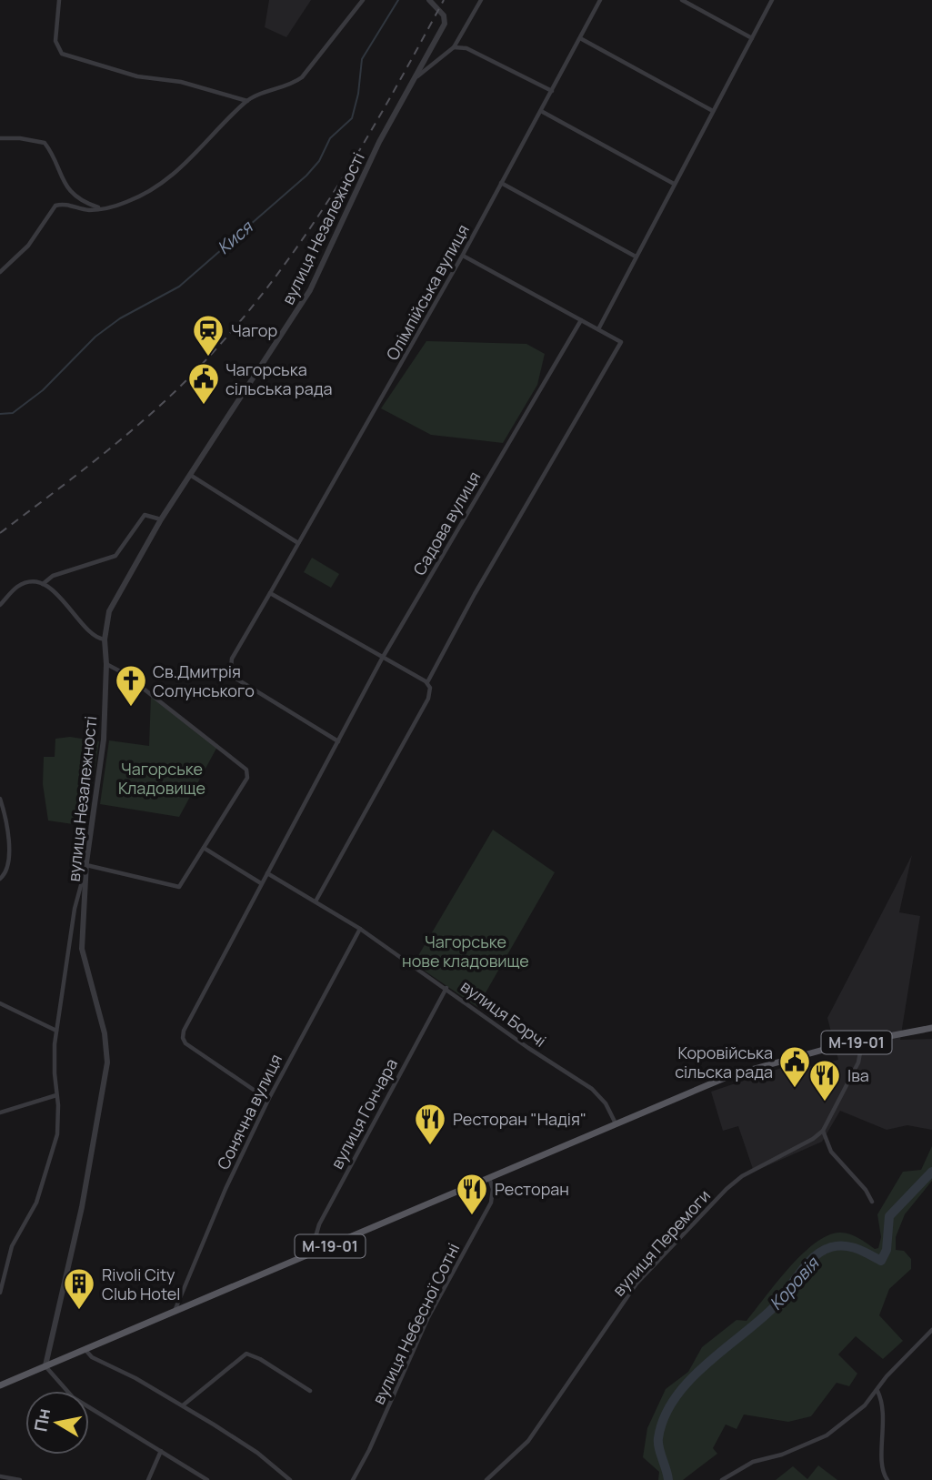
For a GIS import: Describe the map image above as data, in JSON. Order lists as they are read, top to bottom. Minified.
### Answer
{"streets":{"main road":["М-19-01"],"street":["вулиця Незалежності","Олімпійська вулиця","Садова вулиця","вулиця Борчі","Сонячна вулиця","вулиця Гончара","вулиця Перемоги","вулиця Небесної Сотні"]},"crossings":[["вулиця Незалежності","М-19-01"],["Олімпійська вулиця","Садова вулиця"],["Садова вулиця","вулиця Борчі"],["Садова вулиця","Сонячна вулиця"],["вулиця Борчі","М-19-01"],["вулиця Борчі","Сонячна вулиця"],["вулиця Борчі","вулиця Гончара"],["М-19-01","Сонячна вулиця"],["М-19-01","вулиця Гончара"],["М-19-01","вулиця Перемоги"],["М-19-01","вулиця Небесної Сотні"]],"water":["Кися","Коровія"],"parks":["Чагорське Кладовище","Чагорське нове кладовище"],"places":{"station":["Чагор"],"public building":["Чагорська сільська рада","Коровійська сільска рада"],"church":["Св.Дмитрія Солунського"],"restaurant":["Іва","Ресторан \"Надія\"","Ресторан"],"building":["Rivoli Сity Сlub Hotel"]},"north":"left"}
